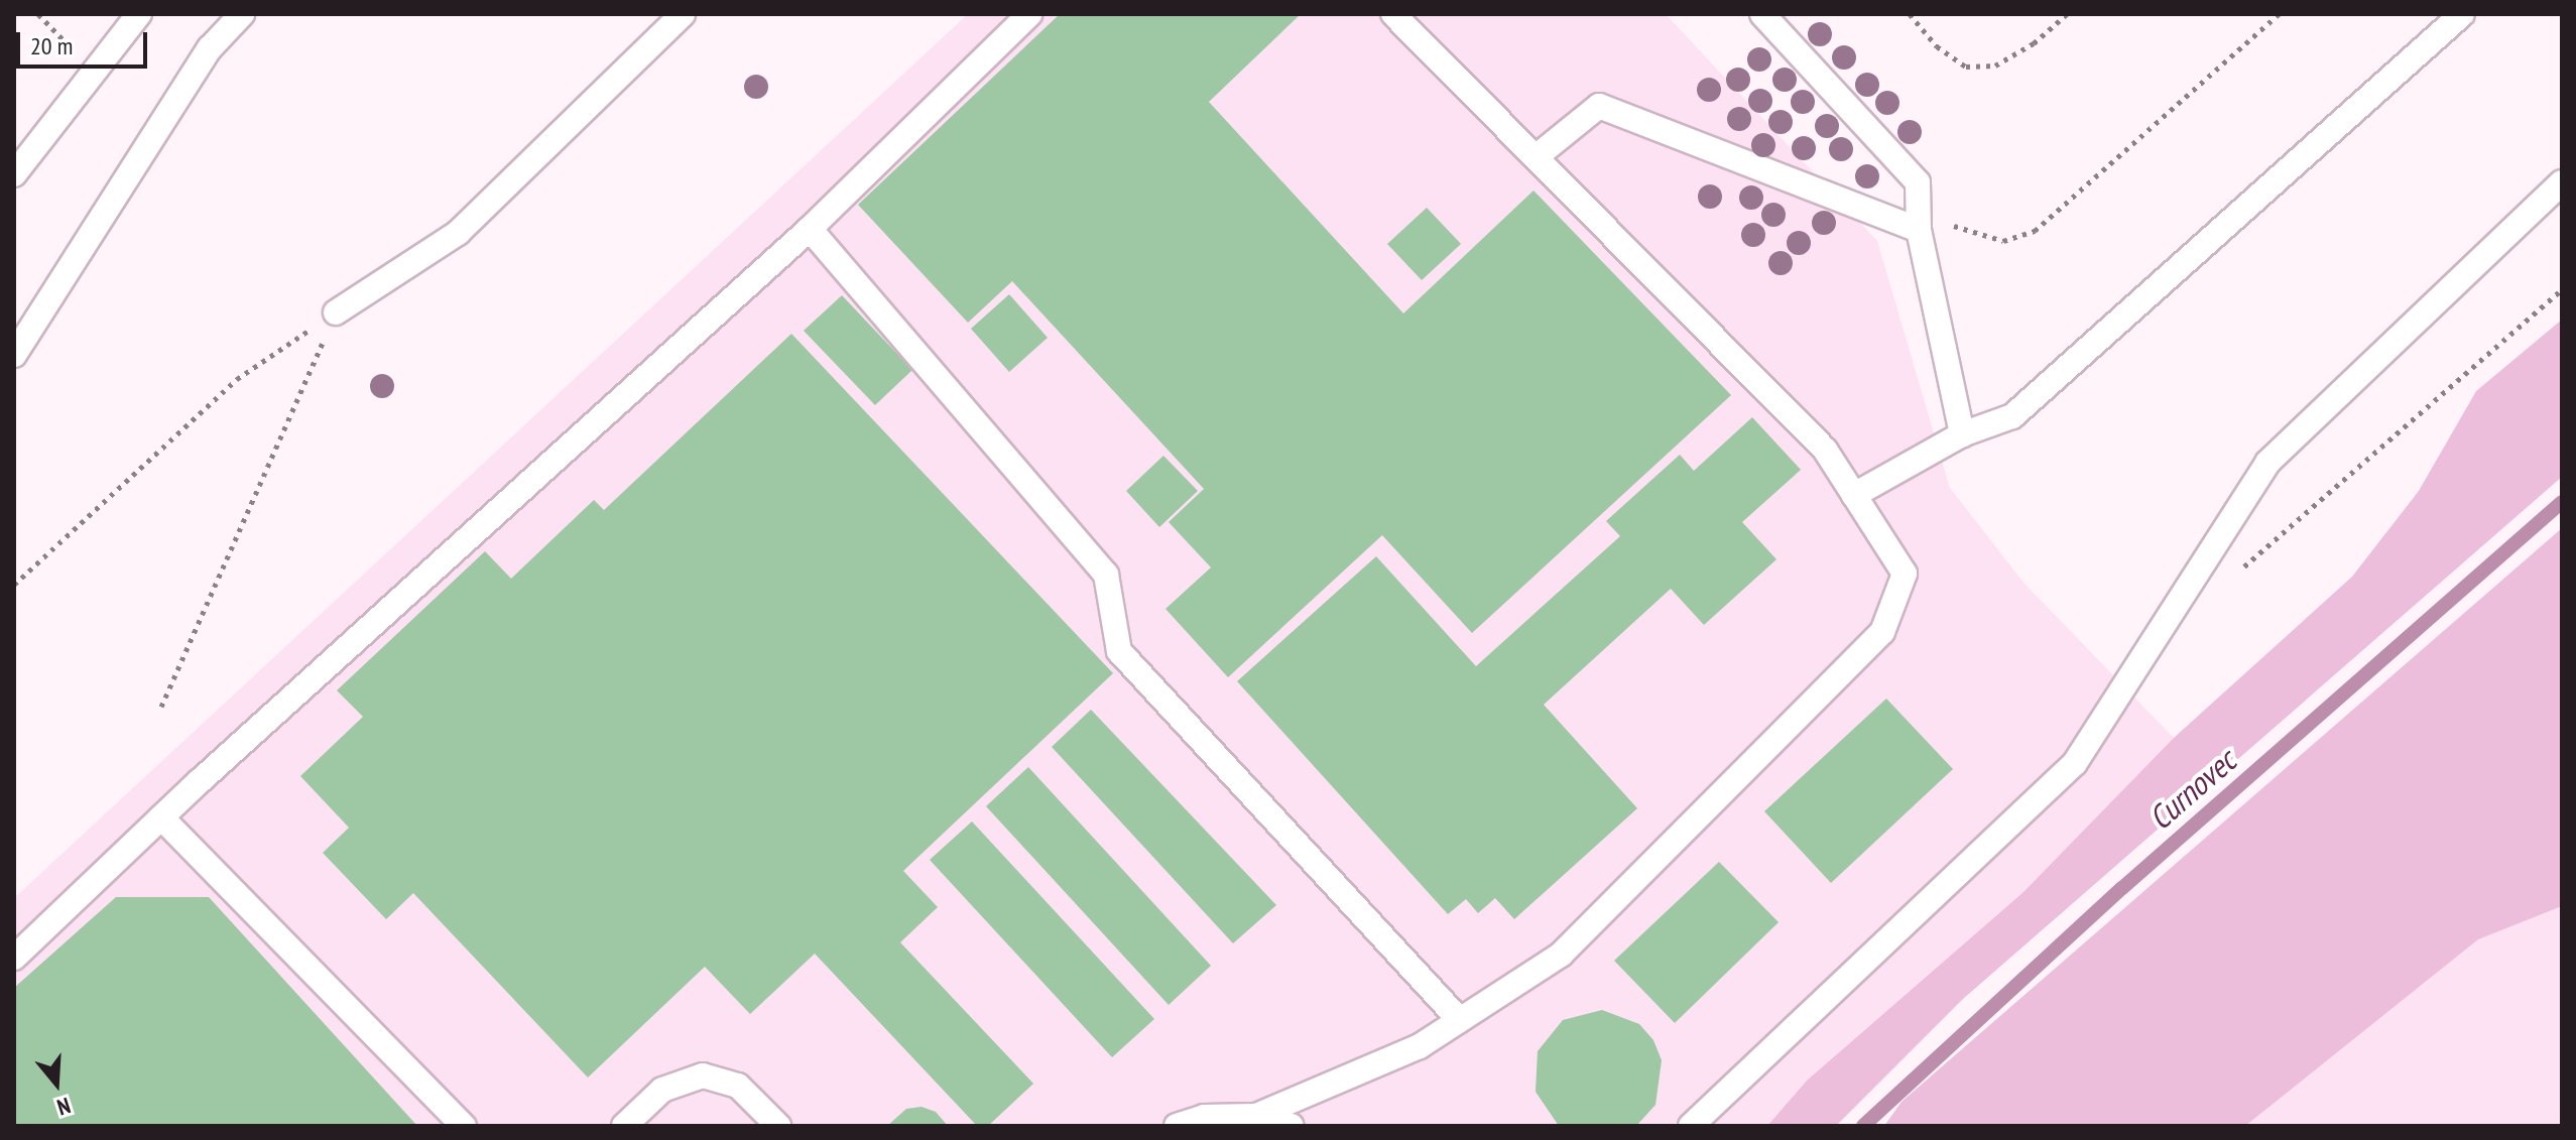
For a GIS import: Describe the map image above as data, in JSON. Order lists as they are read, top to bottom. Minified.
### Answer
{"water":["Curnovec"],"scale_bar":"20 m","north":"bottom"}
